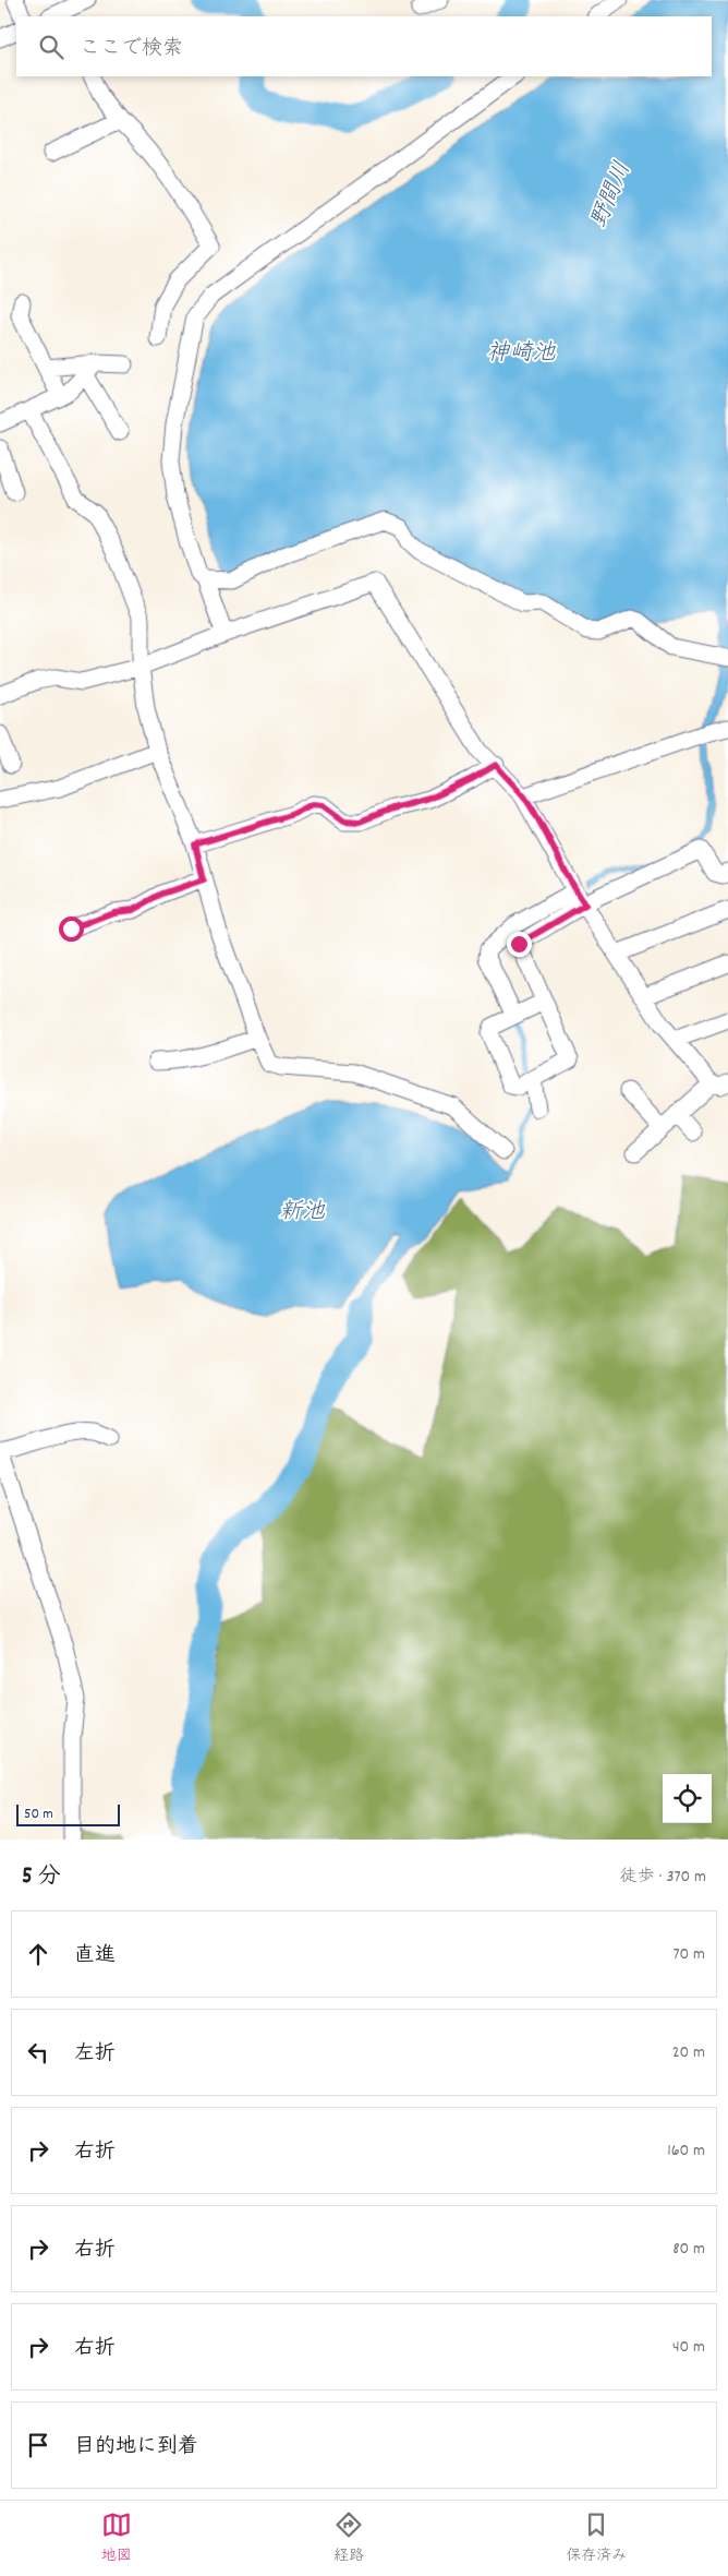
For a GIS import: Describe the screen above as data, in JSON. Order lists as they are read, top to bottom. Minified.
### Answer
{"water":["野間川","神崎池","新池"],"scale_bar":"50 m","page":{"search":"ここで検索","scale":"50 m","heading":["5 分","徒歩 · 370 m"],"list":[["直進","70 m"],["左折","20 m"],["右折","160 m"],["右折","80 m"],["右折","40 m"],"目的地に到着"],"nav":["地図","経路","保存済み"]}}
